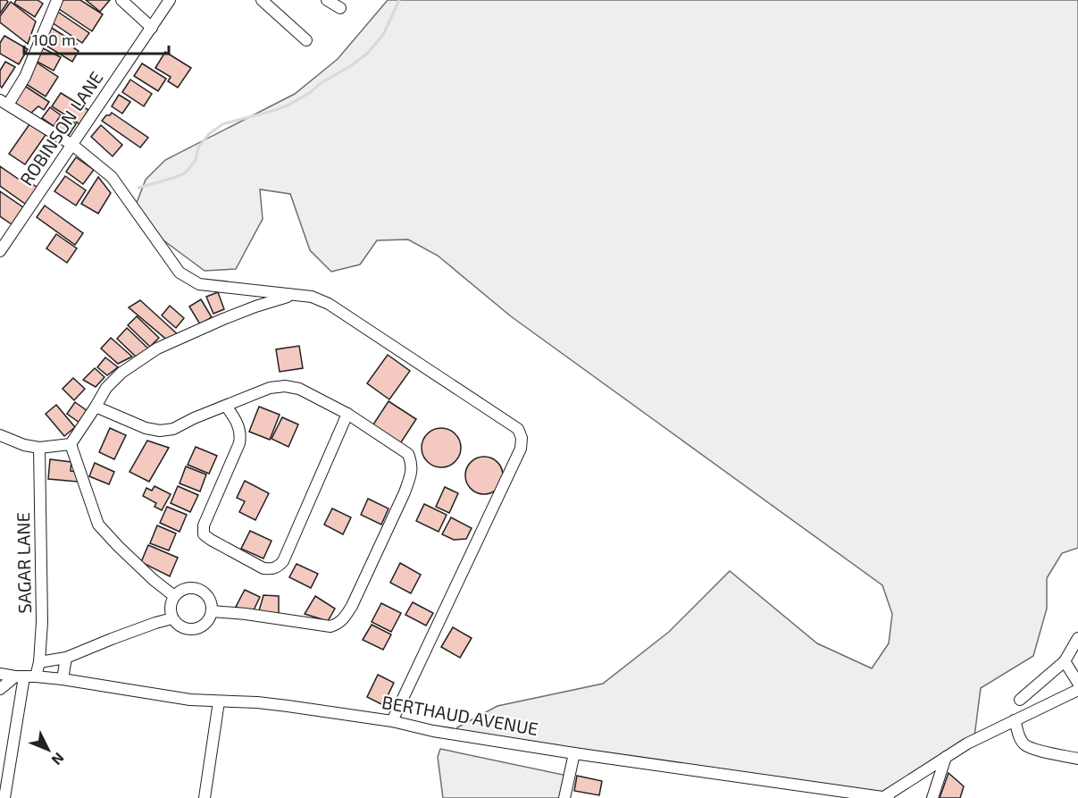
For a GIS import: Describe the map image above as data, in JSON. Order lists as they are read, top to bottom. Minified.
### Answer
{"streets":{"street":["ROBINSON LANE","SAGAR LANE","BERTHAUD AVENUE"]},"crossings":[["SAGAR LANE","BERTHAUD AVENUE"]],"scale_bar":"100 m","north":"bottom right"}
